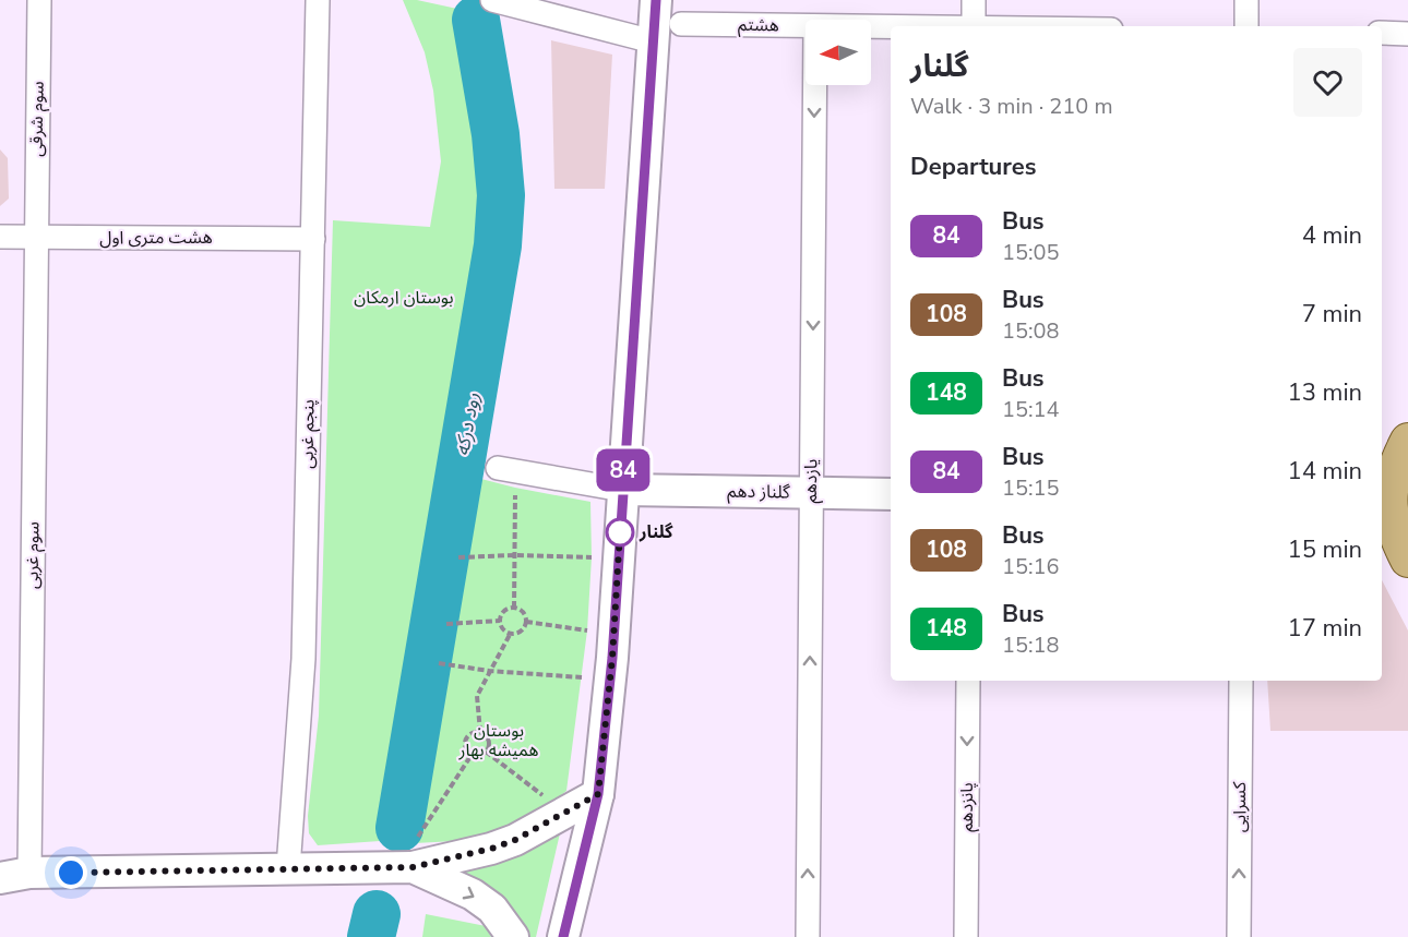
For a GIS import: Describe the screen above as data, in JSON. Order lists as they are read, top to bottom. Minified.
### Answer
{"streets":{"street":["هشتم","سوم شرقی","هشت‌ متری اول","پنجم غربی","یازدهم","گلناز دهم","سوم غربی","پانزدهم","کسرایی"]},"crossings":[["سوم شرقی","هشت‌ متری اول"],["سوم شرقی","سوم غربی"],["هشت‌ متری اول","پنجم غربی"],["هشت‌ متری اول","سوم غربی"],["یازدهم","گلناز دهم"]],"one_way":["پانزدهم","کسرایی"],"water":["رود درکه"],"parks":["بوستان ارمکان","بوستان همیشه بهار"],"places":["گلنار"],"lines":["bus line 84"],"north":"left","page":{"on_map":"84","heading":[["گلنار","Walk · 3 min · 210 m"],"Departures"],"list":[{"mark":"84","name":"Bus","note":"15:05","value":"4 min"},{"mark":"108","name":"Bus","note":"15:08","value":"7 min"},{"mark":"148","name":"Bus","note":"15:14","value":"13 min"},{"mark":"84","name":"Bus","note":"15:15","value":"14 min"},{"mark":"108","name":"Bus","note":"15:16","value":"15 min"},{"mark":"148","name":"Bus","note":"15:18","value":"17 min"}]}}
